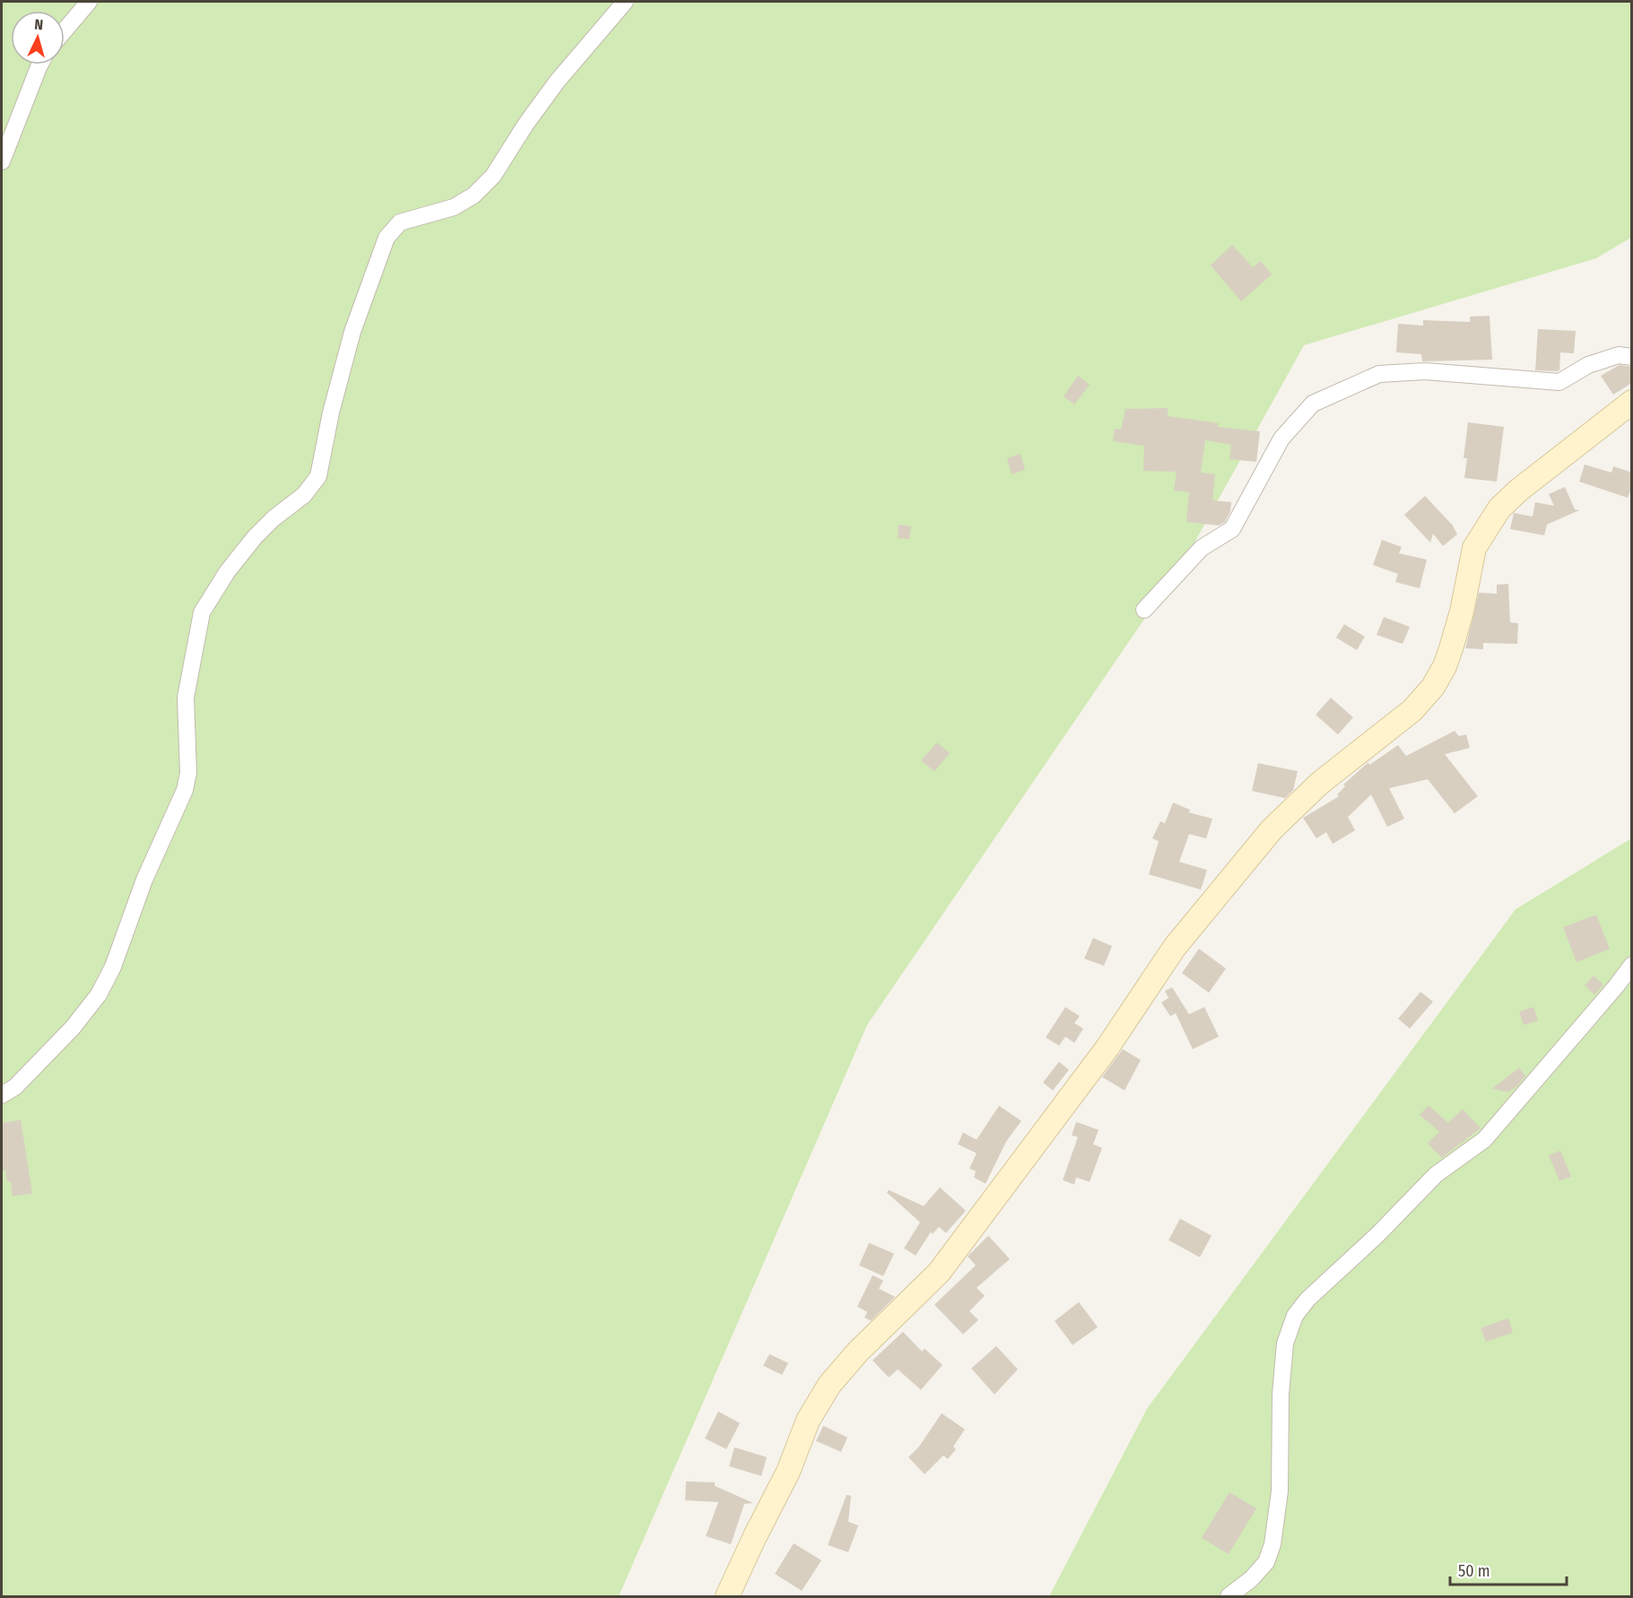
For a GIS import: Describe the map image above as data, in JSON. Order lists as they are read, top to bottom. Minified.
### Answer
{"scale_bar":"50 m","north":"top"}
